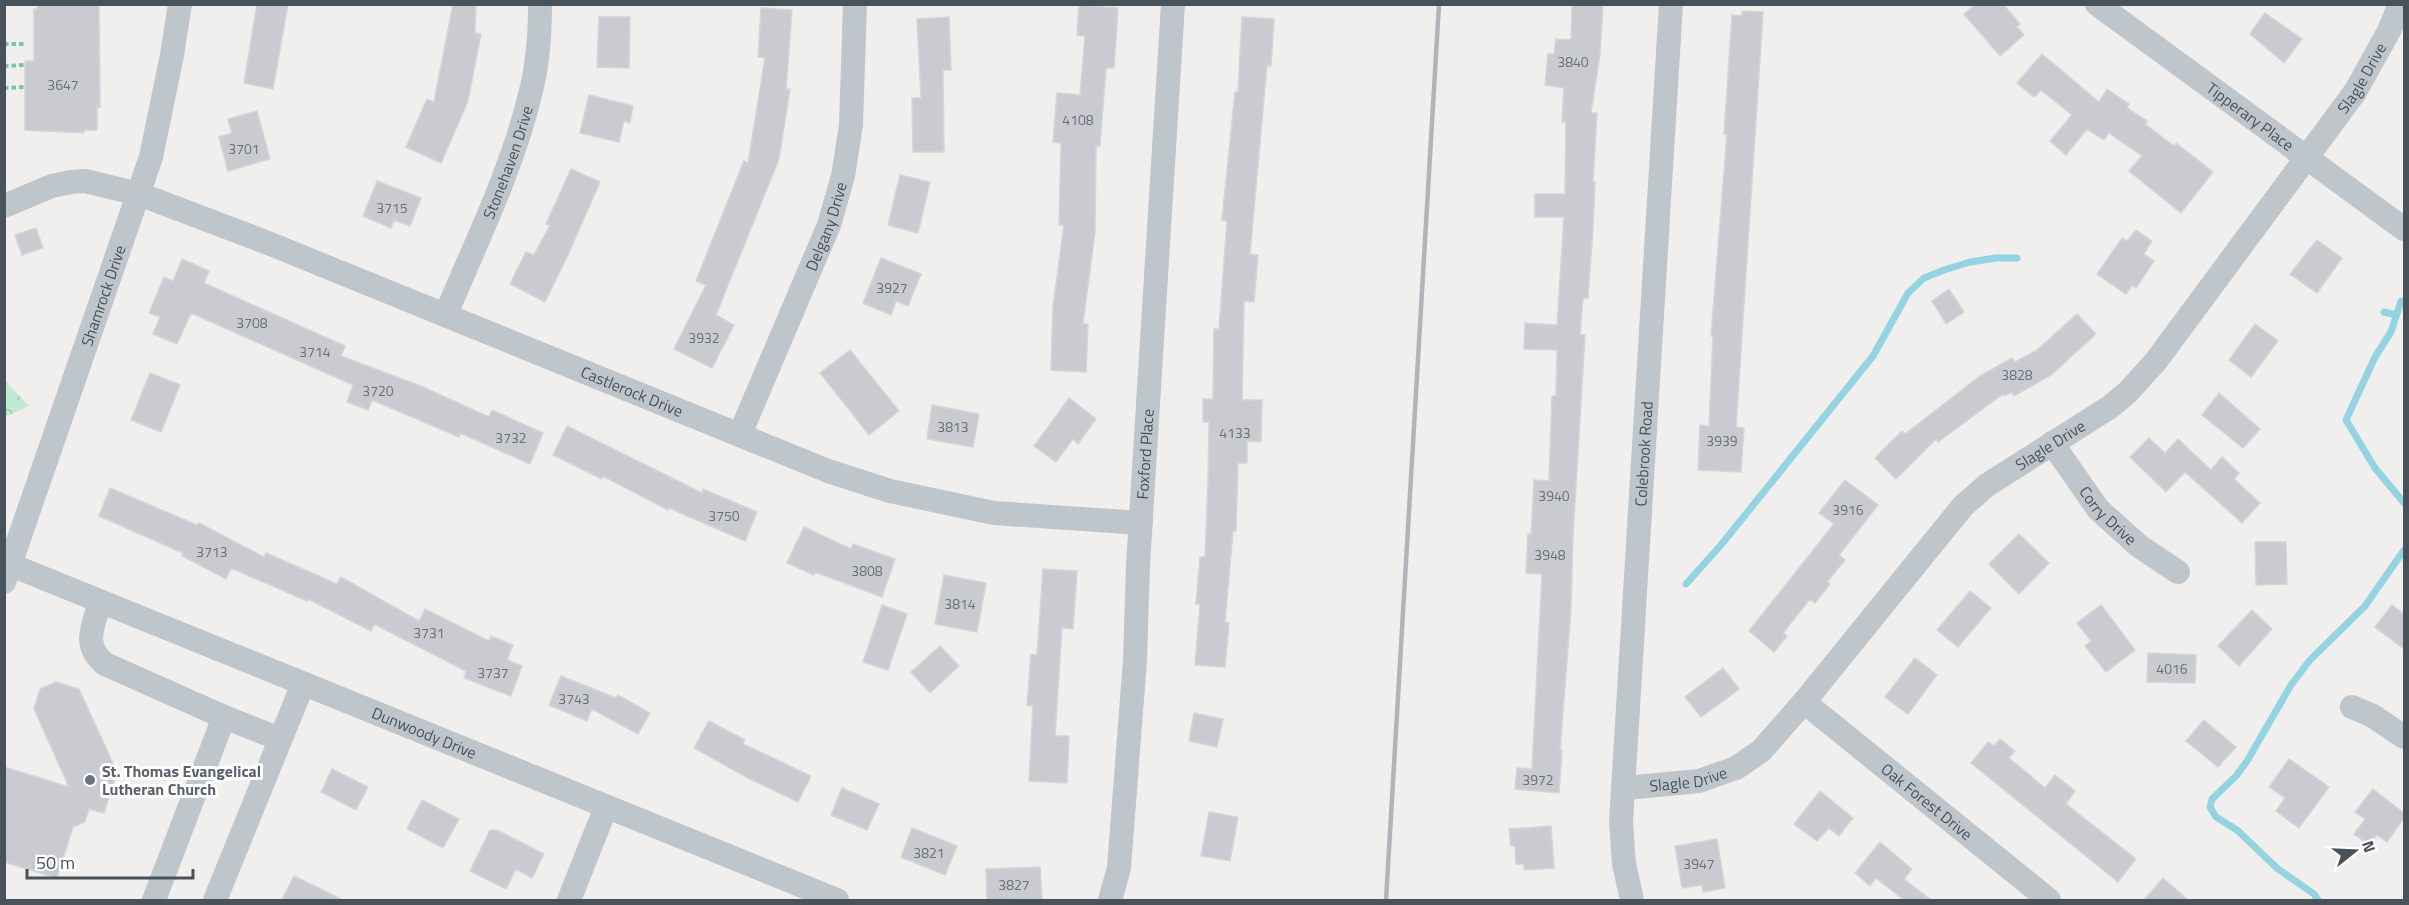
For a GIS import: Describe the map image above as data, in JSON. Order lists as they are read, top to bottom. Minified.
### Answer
{"streets":{"street":["Slagle Drive","Tipperary Place","Stonehaven Drive","Delgany Drive","Shamrock Drive","Castlerock Drive","Foxford Place","Colebrook Road","Corry Drive","Dunwoody Drive","Oak Forest Drive"]},"crossings":[["Slagle Drive","Tipperary Place"],["Slagle Drive","Colebrook Road"],["Slagle Drive","Corry Drive"],["Slagle Drive","Oak Forest Drive"],["Stonehaven Drive","Castlerock Drive"],["Delgany Drive","Castlerock Drive"],["Shamrock Drive","Castlerock Drive"],["Shamrock Drive","Dunwoody Drive"],["Castlerock Drive","Foxford Place"]],"places":["St. Thomas Evangelical Lutheran Church"],"house_numbers":["3840","3647","4108","3701","3715","3927","3708","3932","3714","3828","3720","3813","4133","3732","3939","3940","3916","3750","3713","3948","3808","3814","3731","4016","3737","3743","3972","3821","3947","3827"],"scale_bar":"50 m","north":"right"}
